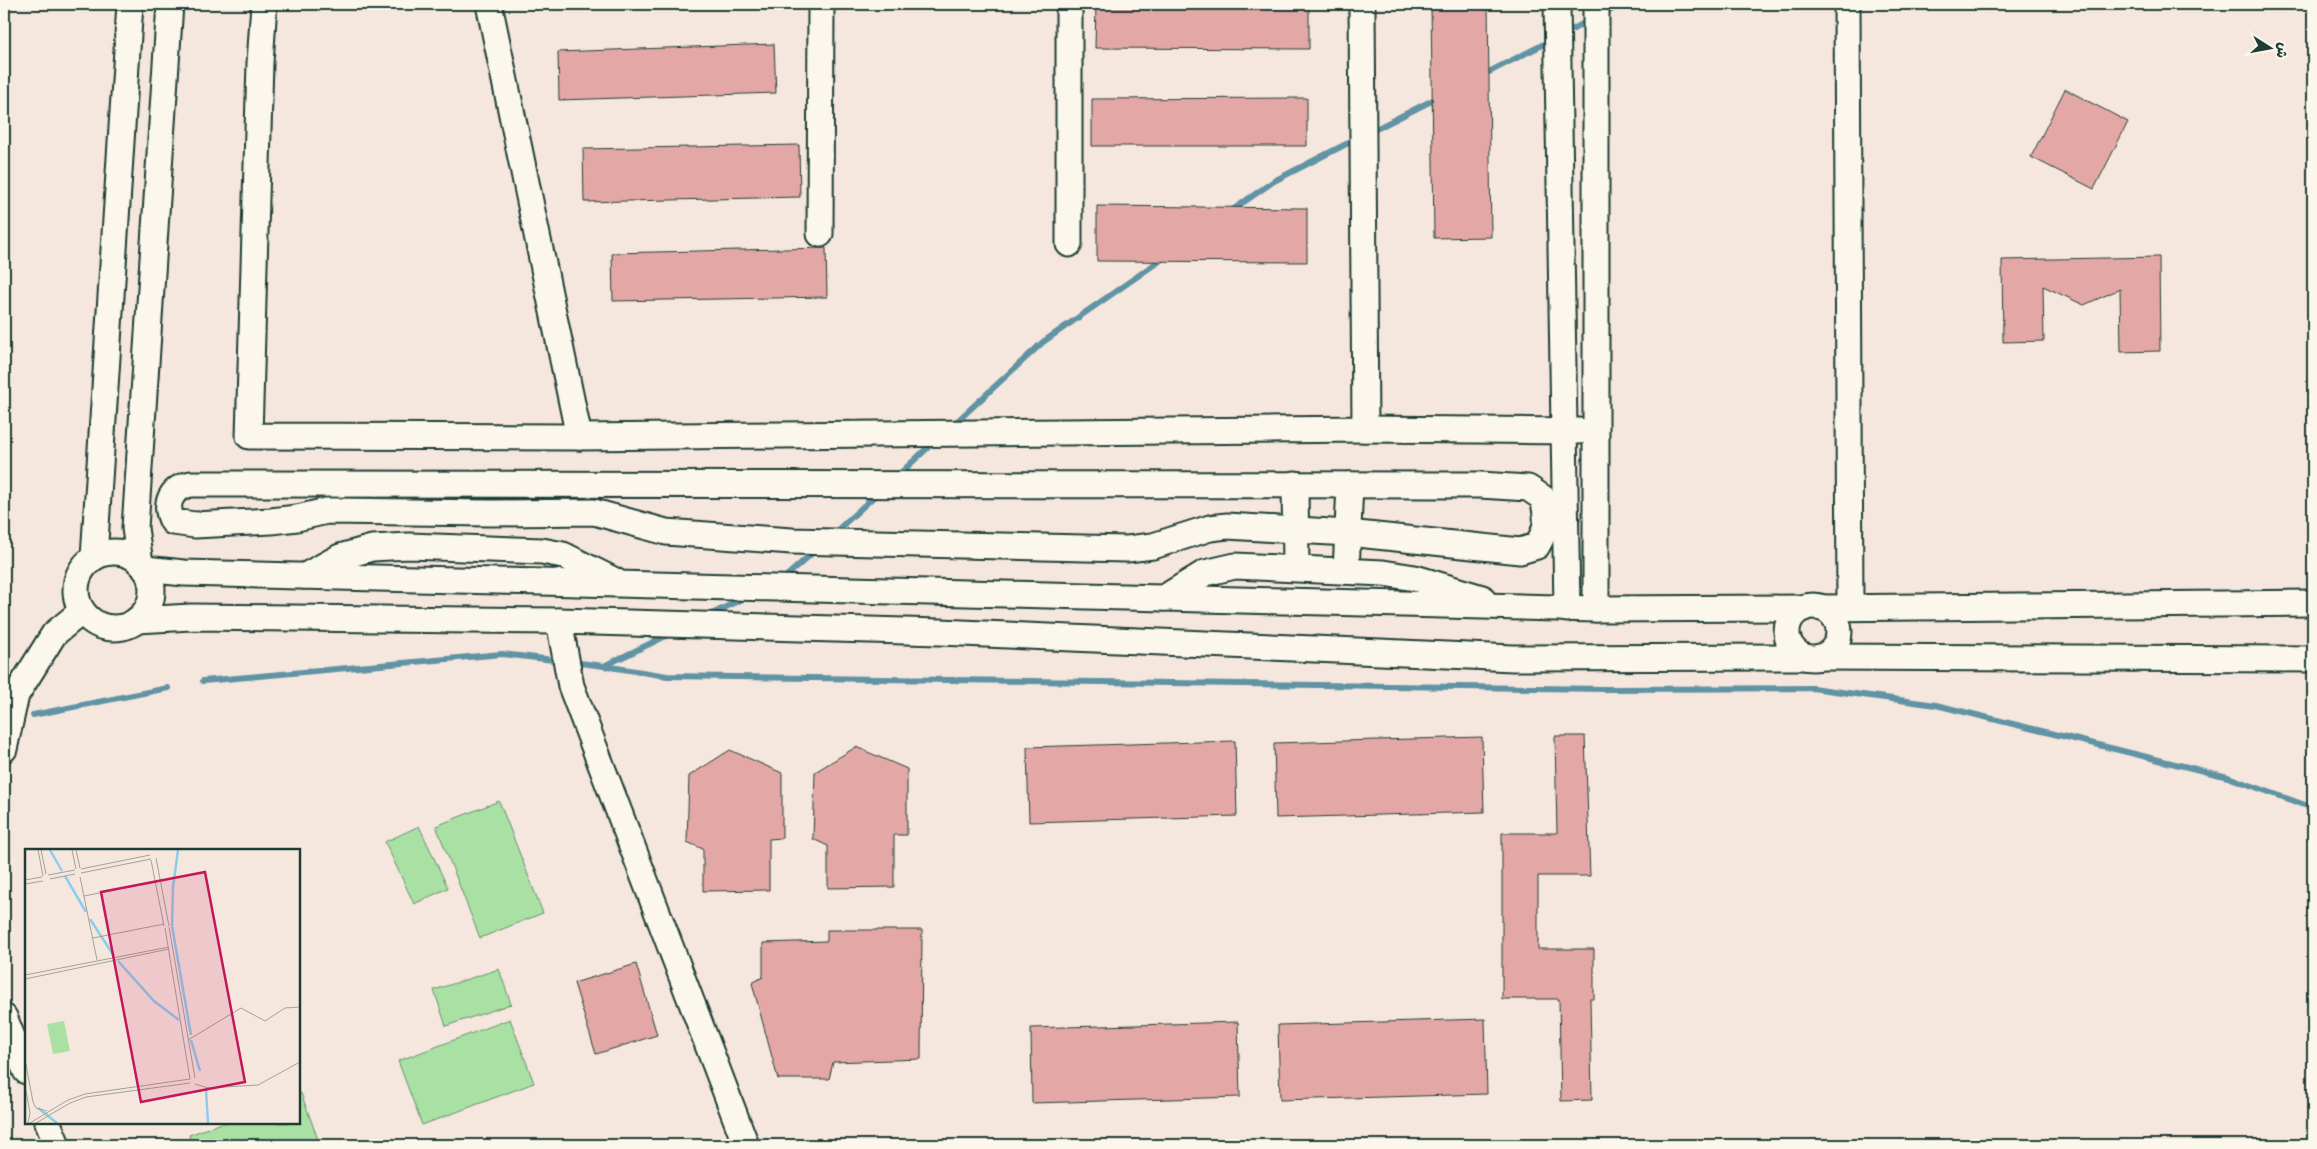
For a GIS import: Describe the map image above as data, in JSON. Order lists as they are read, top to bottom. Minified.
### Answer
{"north":"right"}
